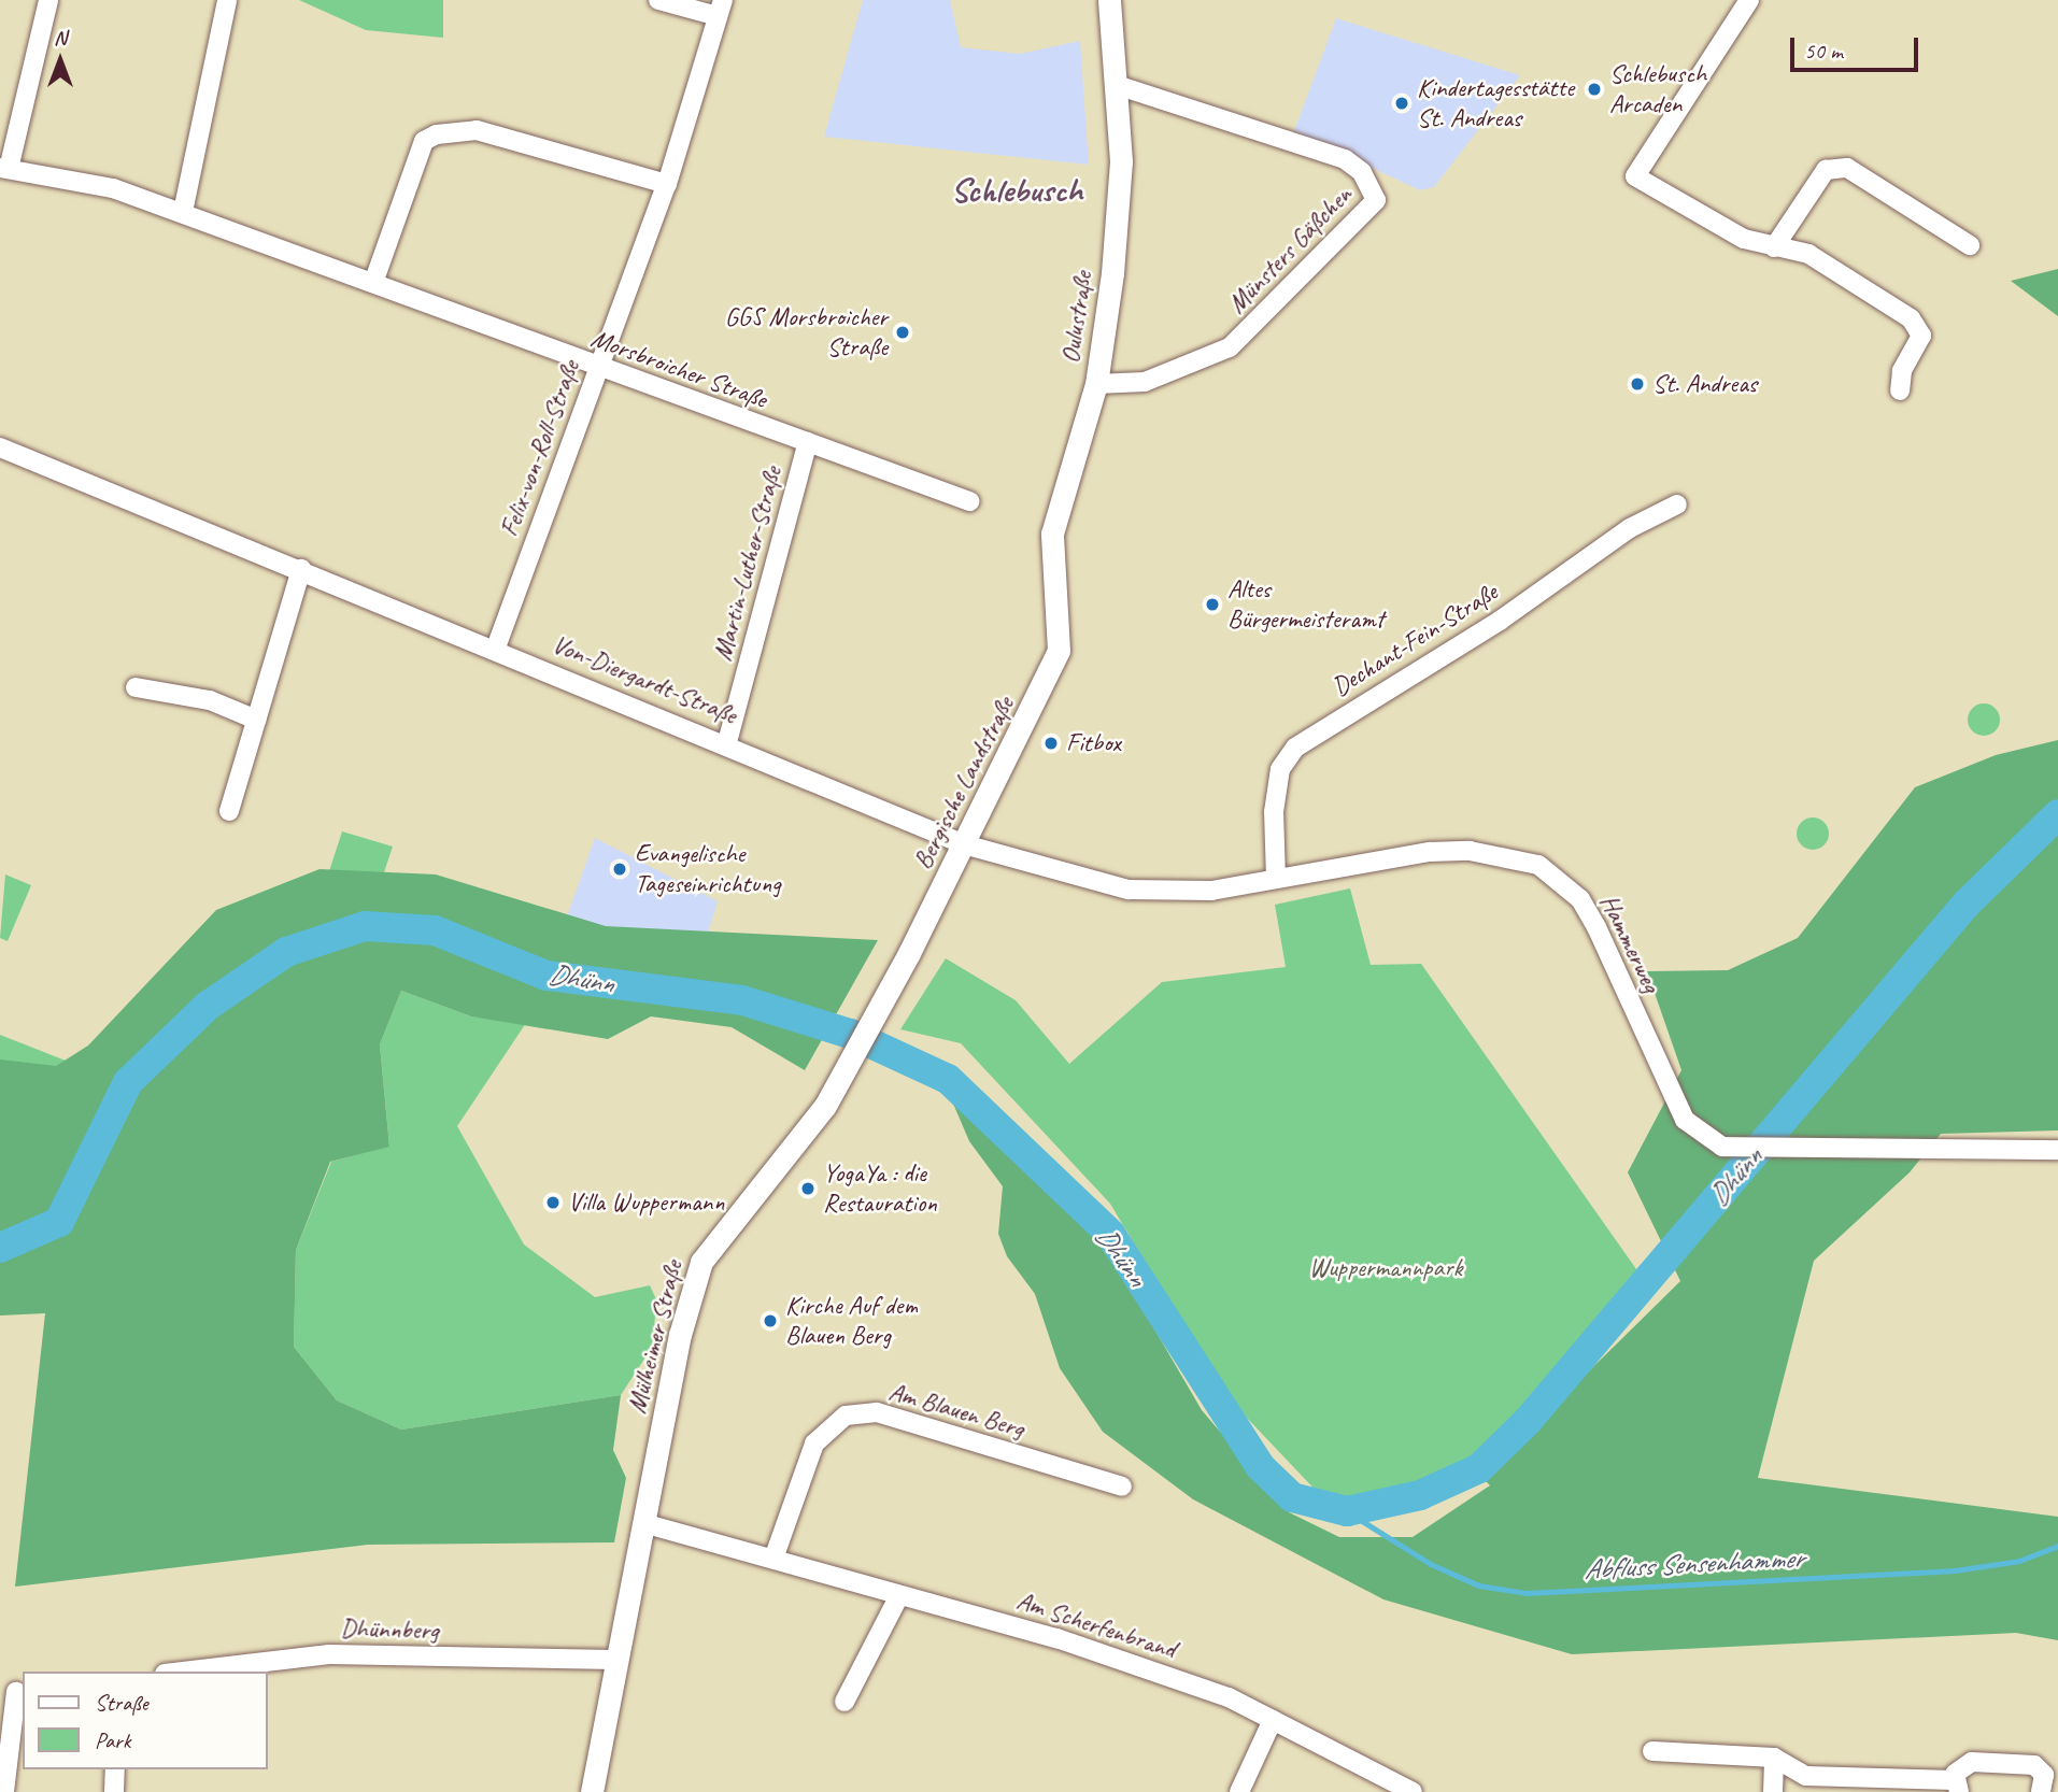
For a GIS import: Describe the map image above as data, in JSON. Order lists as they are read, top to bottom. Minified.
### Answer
{"streets":{"main road":["Oulustraße","Bergische Landstraße","Mülheimer Straße"],"street":["Münsters Gäßchen","Morsbroicher Straße","Felix-von-Roll-Straße","Martin-Luther-Straße","Dechant-Fein-Straße","Von-Diergardt-Straße","Hammerweg","Am Blauen Berg","Am Scherfenbrand","Dhünnberg"]},"crossings":[["Münsters Gäßchen","Oulustraße"],["Oulustraße","Bergische Landstraße"],["Morsbroicher Straße","Felix-von-Roll-Straße"],["Morsbroicher Straße","Martin-Luther-Straße"],["Felix-von-Roll-Straße","Von-Diergardt-Straße"],["Martin-Luther-Straße","Von-Diergardt-Straße"],["Dechant-Fein-Straße","Hammerweg"],["Von-Diergardt-Straße","Bergische Landstraße"],["Von-Diergardt-Straße","Hammerweg"],["Bergische Landstraße","Hammerweg"],["Bergische Landstraße","Mülheimer Straße"],["Mülheimer Straße","Am Scherfenbrand"],["Mülheimer Straße","Dhünnberg"],["Am Blauen Berg","Am Scherfenbrand"]],"districts":["Schlebusch"],"water":["Dhünn","Abfluss Sensenhammer"],"parks":["Wuppermannpark"],"places":["Schlebusch Arcaden","Kindertagesstätte St. Andreas","GGS Morsbroicher Straße","St. Andreas","Altes Bürgermeisteramt","Fitbox","Evangelische Tageseinrichtung","YogaYa : die Restauration","Villa Wuppermann","Kirche Auf dem Blauen Berg"],"legend":["Straße","Park"],"scale_bar":"50 m","north":"top"}
